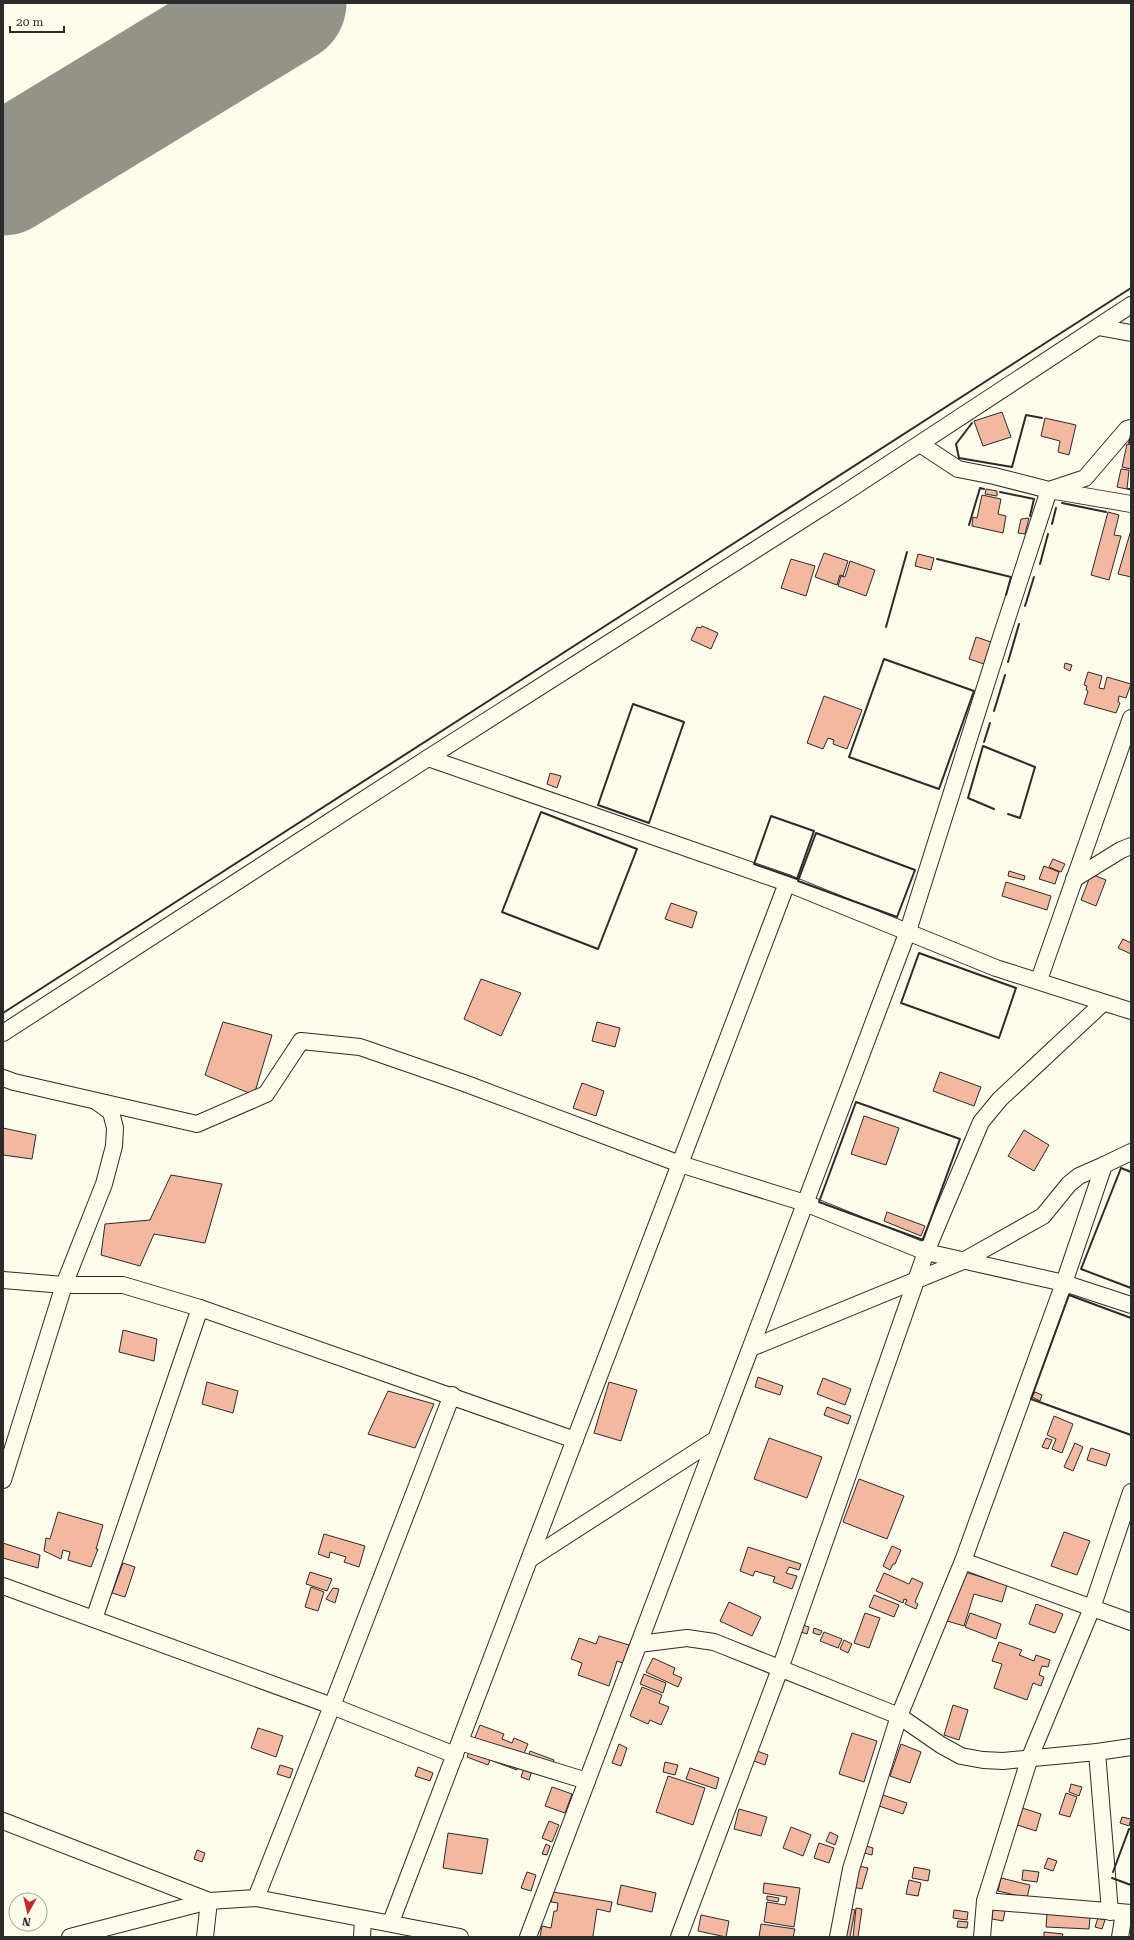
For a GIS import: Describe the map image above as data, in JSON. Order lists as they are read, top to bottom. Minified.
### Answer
{"scale_bar":"20 m","north":"bottom"}
